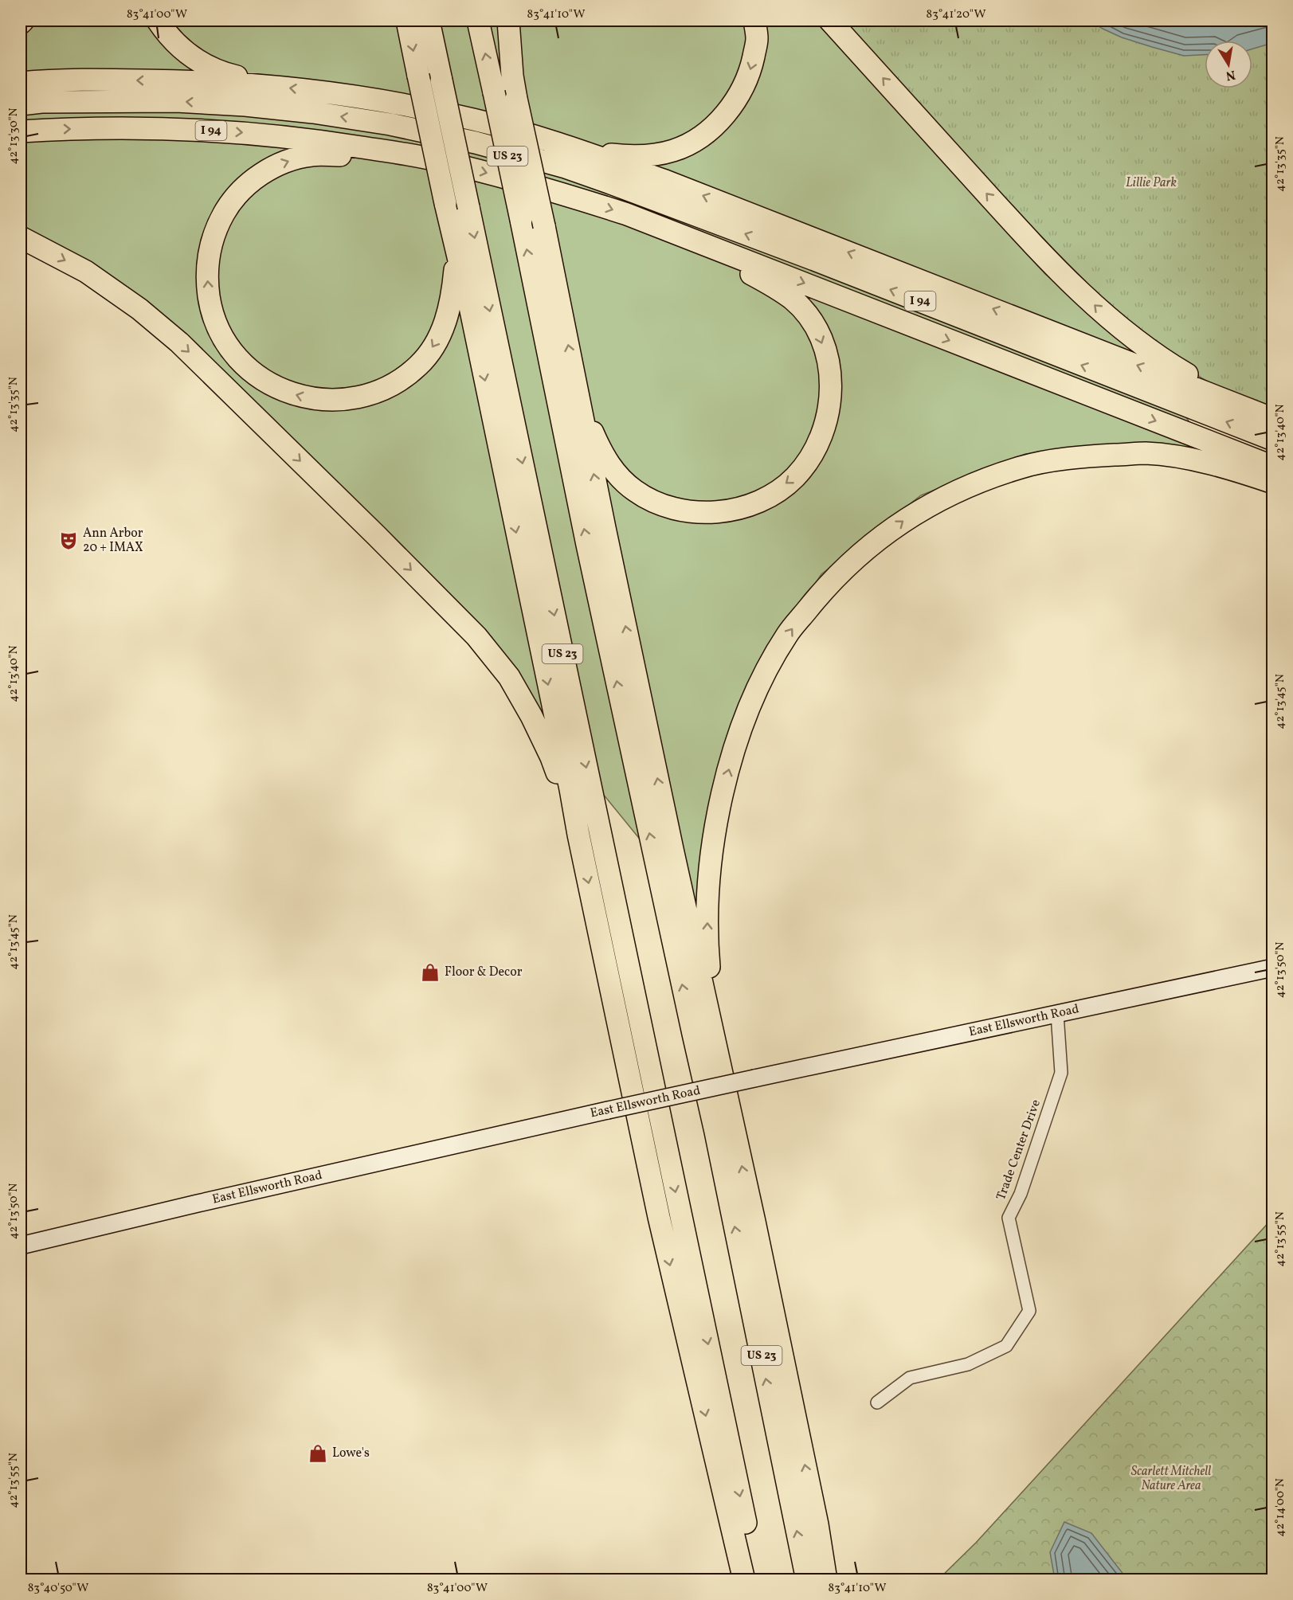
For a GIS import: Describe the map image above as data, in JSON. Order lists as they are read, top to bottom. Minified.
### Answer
{"streets":{"highway":["I 94","US 23"],"main road":["East Ellsworth Road"],"street":["Trade Center Drive"]},"crossings":[["East Ellsworth Road","Trade Center Drive"]],"parks":["Lillie Park","Scarlett Mitchell Nature Area"],"places":{"theatre":["Ann Arbor 20 + IMAX"],"shop":["Floor & Decor","Lowe's"]},"north":"bottom","coordinates":["83°41'00\"W","83°41'10\"W","83°41'20\"W","42°13'30\"N","42°13'35\"N","42°13'40\"N","42°13'45\"N","42°13'50\"N","42°13'55\"N","42°14'00\"N","83°40'50\"W"]}
